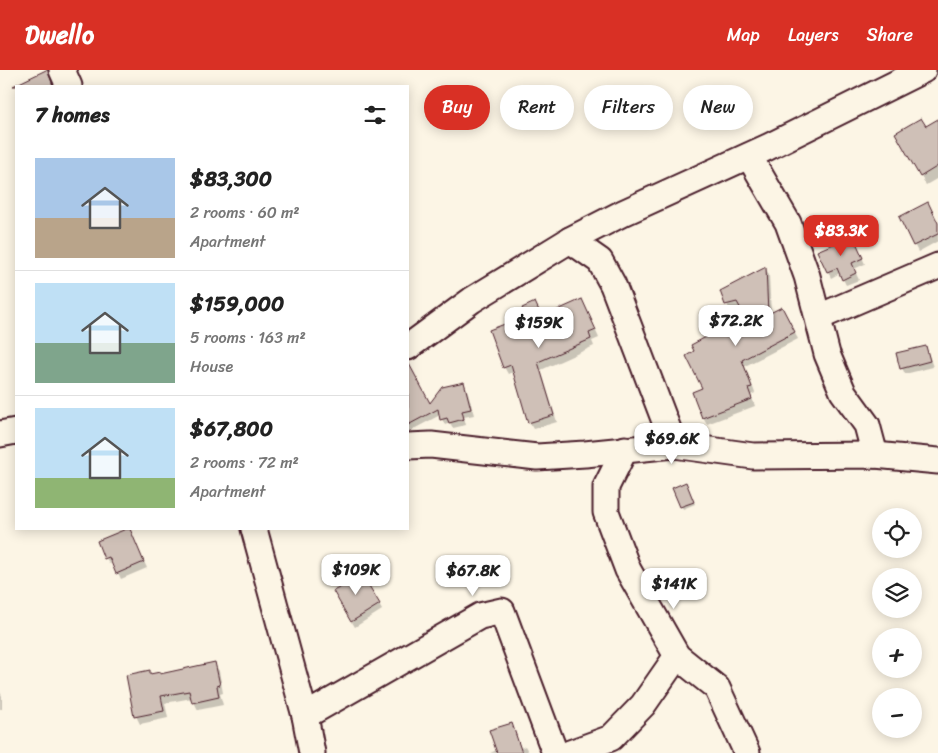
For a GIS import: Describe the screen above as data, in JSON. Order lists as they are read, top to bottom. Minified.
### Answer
{"page":{"header":"Dwello","nav":["Map","Layers","Share"],"chip":["Buy","Rent","Filters","New"],"heading":"7 homes","list":[{"name":"$83,300","note":"2 rooms · 60 m² · Apartment"},{"name":"$159,000","note":"5 rooms · 163 m² · House"},{"name":"$67,800","note":"2 rooms · 72 m² · Apartment"}],"price":["$83.3K","$72.2K","$159K","$69.6K","$109K","$67.8K","$141K"],"map_buttons":["+","−"]}}
